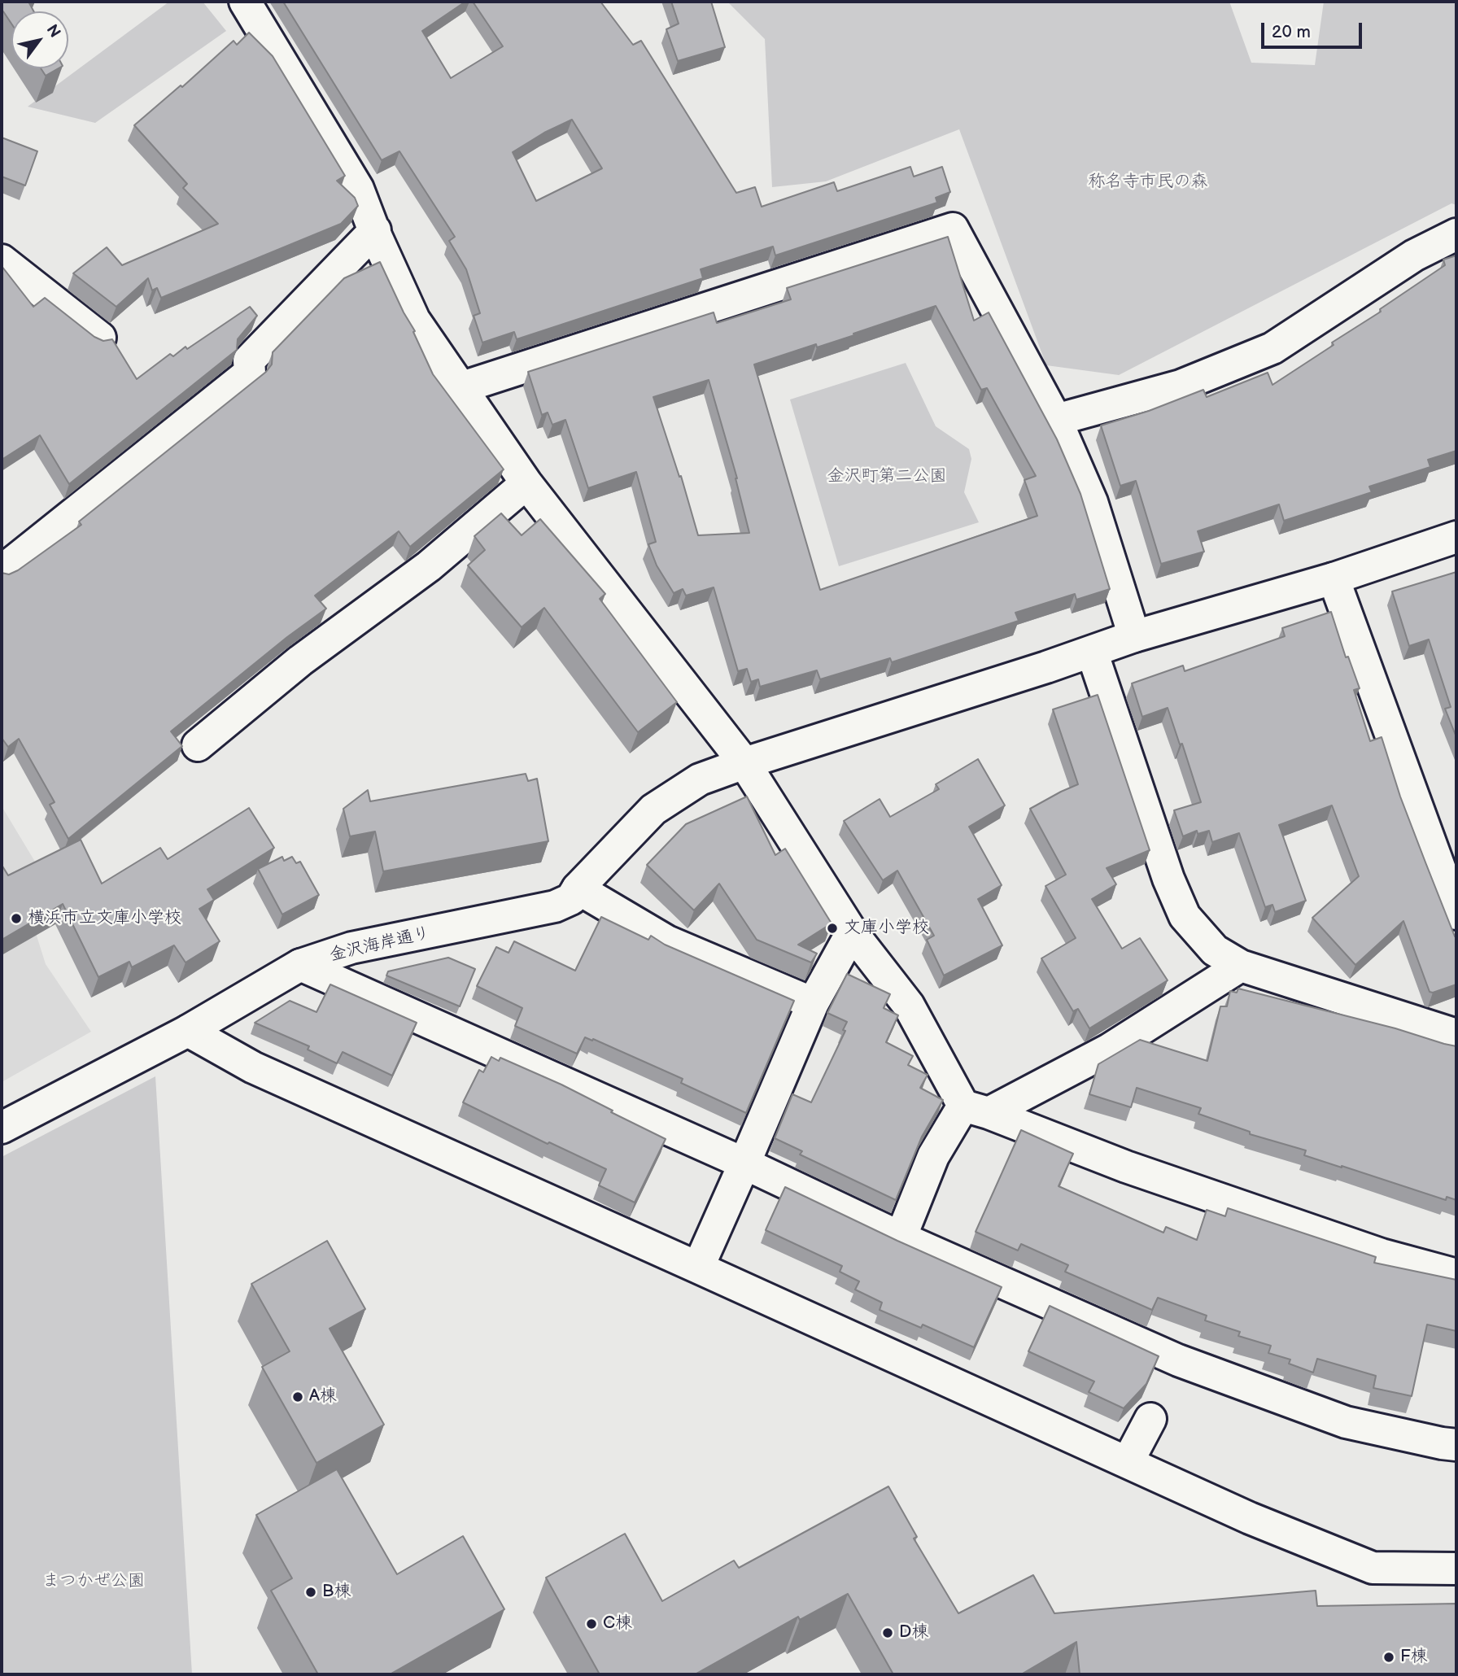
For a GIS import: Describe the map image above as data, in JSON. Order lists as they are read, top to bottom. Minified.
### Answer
{"streets":{"street":["金沢海岸通り"]},"parks":["称名寺市民の森","金沢町第二公園","まつかぜ公園"],"places":["横浜市立文庫小学校","文庫小学校","A棟","B棟","C棟","D棟","F棟"],"scale_bar":"20 m","north":"top right"}
